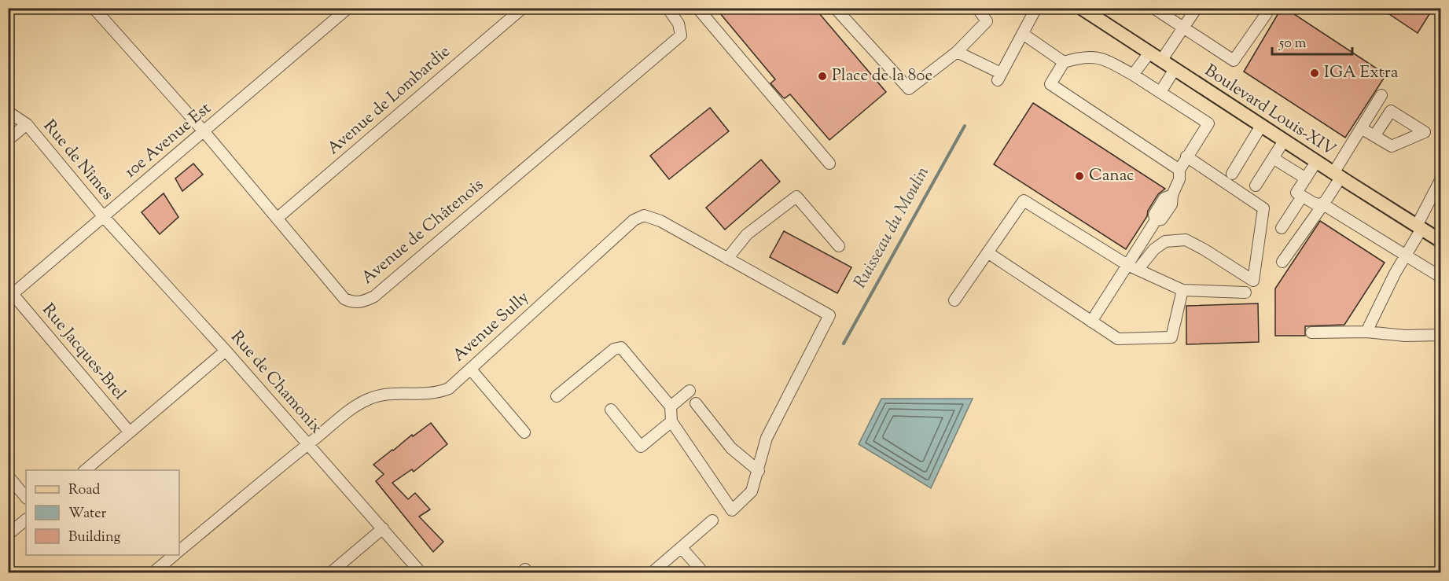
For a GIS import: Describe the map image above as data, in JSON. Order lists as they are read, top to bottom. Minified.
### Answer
{"streets":{"main road":["Boulevard Louis-XIV"],"street":["Avenue de Lombardie","10e Avenue Est","Rue de Nîmes","Avenue de Châtenois","Avenue Sully","Rue Jacques-Brel","Rue de Chamonix"]},"crossings":[["Avenue de Lombardie","Avenue de Châtenois"],["10e Avenue Est","Rue de Nîmes"],["10e Avenue Est","Avenue de Châtenois"],["10e Avenue Est","Rue Jacques-Brel"],["10e Avenue Est","Rue de Chamonix"],["Rue de Nîmes","Rue de Chamonix"],["Avenue Sully","Rue de Chamonix"]],"water":["Ruisseau du Moulin"],"places":["IGA Extra","Place de la 80e","Canac"],"legend":["Road","Water","Building"],"scale_bar":"50 m"}
